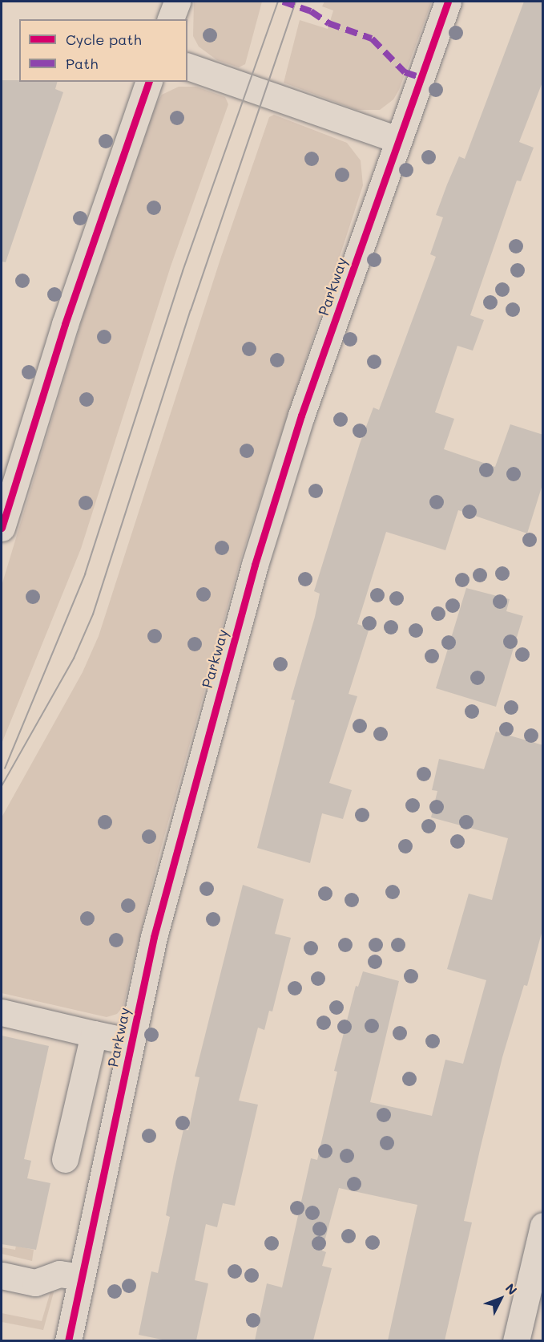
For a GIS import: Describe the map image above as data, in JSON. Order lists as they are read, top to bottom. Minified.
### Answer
{"streets":{"street":["Parkway"]},"legend":["Cycle path","Path"],"north":"top right"}
